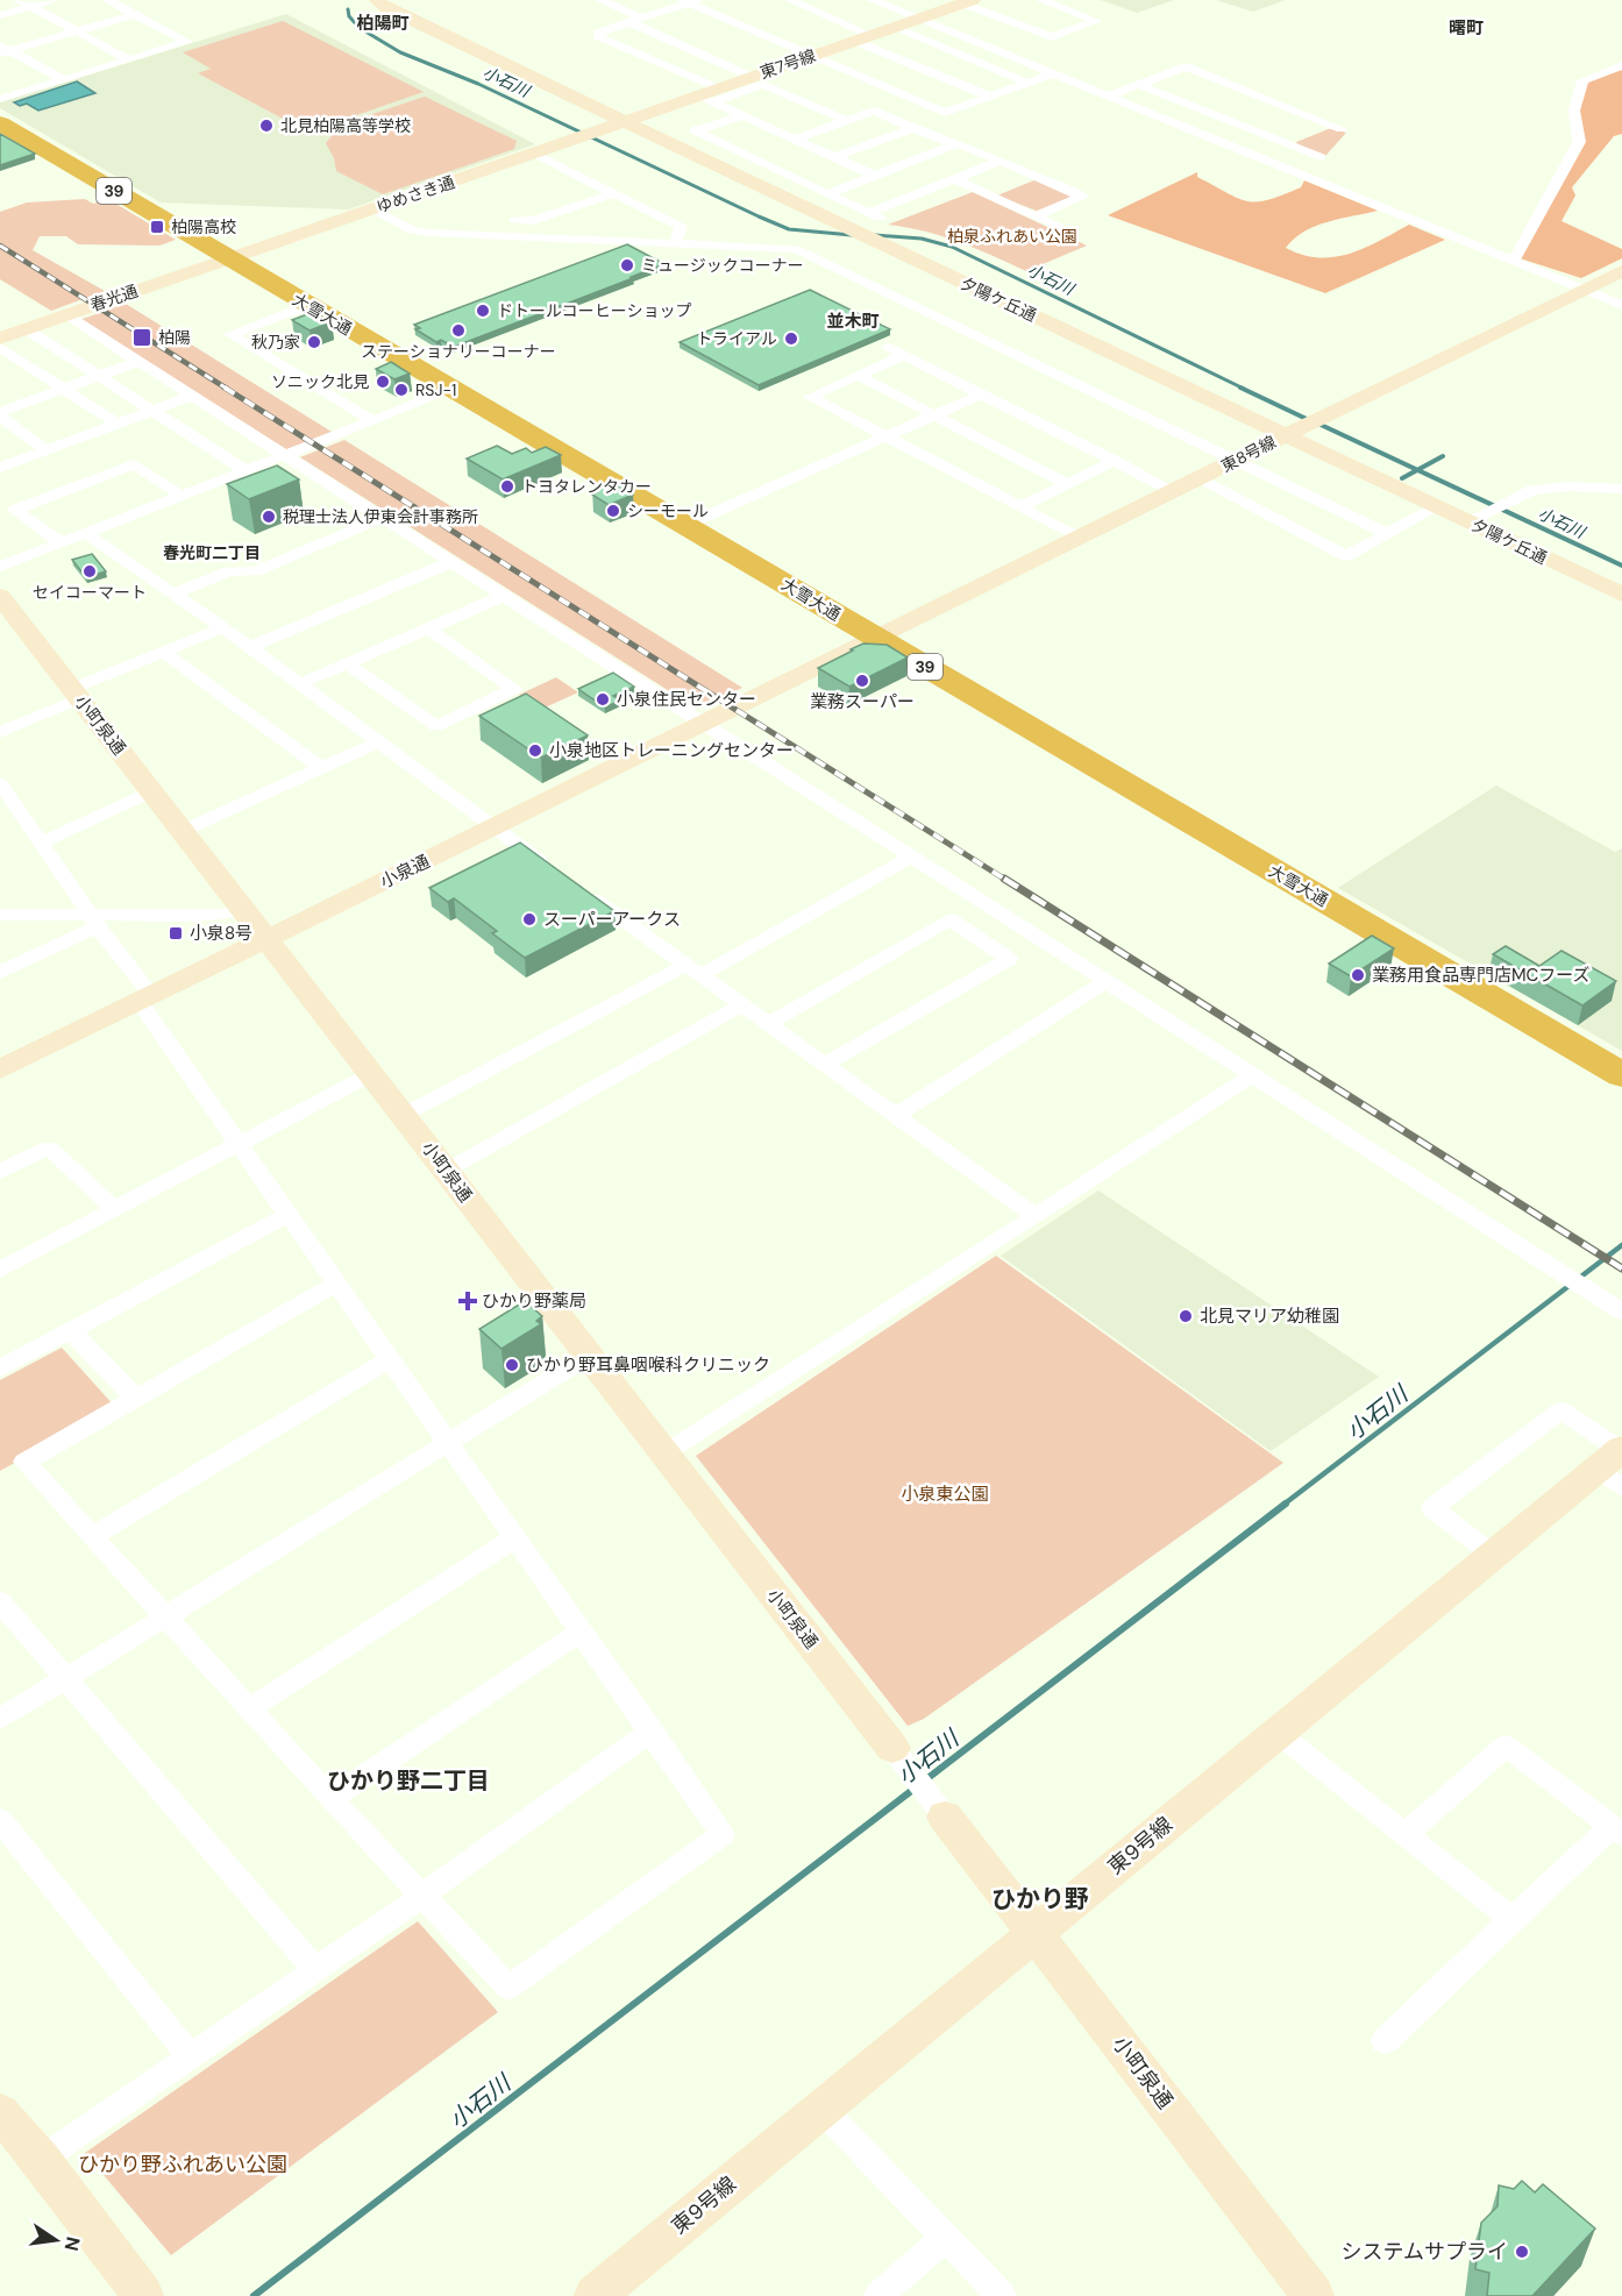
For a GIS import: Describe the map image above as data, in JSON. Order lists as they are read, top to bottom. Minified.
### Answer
{"streets":{"highway":["39","大雪大通"],"street":["東7号線","ゆめさき通","春光通","夕陽ケ丘通","東8号線","小町泉通","小泉通","東9号線"]},"crossings":[["東7号線","ゆめさき通"],["東7号線","夕陽ケ丘通"],["ゆめさき通","春光通"],["ゆめさき通","大雪大通"],["春光通","大雪大通"],["夕陽ケ丘通","東8号線"],["大雪大通","東8号線"],["大雪大通","小泉通"],["東8号線","小泉通"],["小町泉通","小泉通"],["小町泉通","東9号線"]],"districts":["柏陽町","曙町","並木町","春光町二丁目","ひかり野二丁目","ひかり野"],"water":["小石川"],"parks":["柏泉ふれあい公園","小泉東公園","ひかり野ふれあい公園"],"places":{"other":["北見柏陽高等学校","ミュージックコーナー","ドトールコーヒーショップ","ステーショナリーコーナー","トライアル","秋乃家","ソニック北見","RSJ-1","トヨタレンタカー","シーモール","税理士法人伊東会計事務所","セイコーマート","業務スーパー","小泉住民センター","小泉地区トレーニングセンター","スーパーアークス","業務用食品専門店MCフーズ","北見マリア幼稚園","ひかり野耳鼻咽喉科クリニック","システムサプライ"],"transit":["柏陽高校","柏陽","小泉8号"],"health":["ひかり野薬局"]},"north":"right"}
